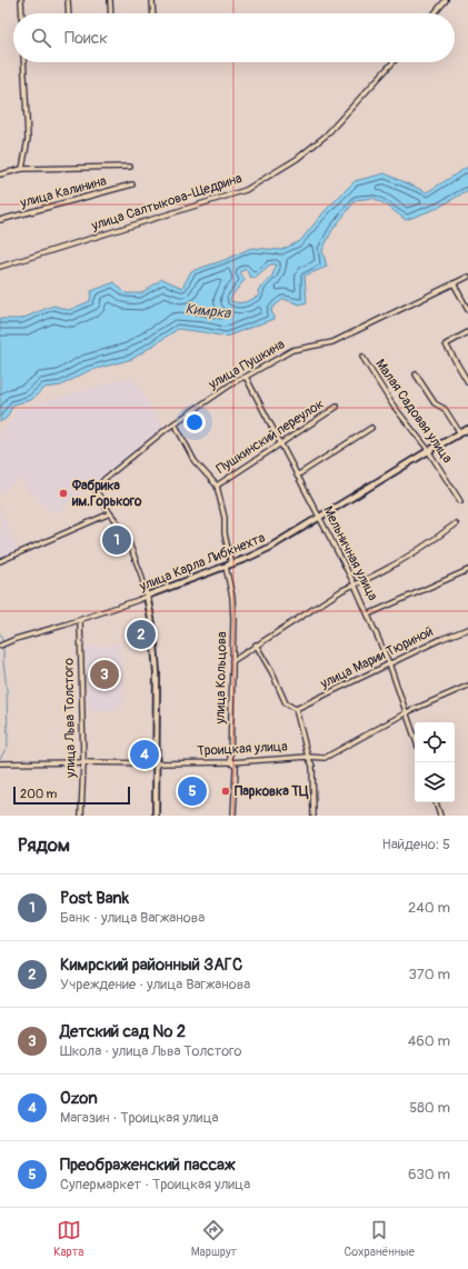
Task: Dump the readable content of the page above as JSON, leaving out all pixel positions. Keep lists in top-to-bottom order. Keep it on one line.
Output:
{"streets":{"street":["улица Калинина","улица Салтыкова-Щедрина","улица Пушкина","Малая Садовая улица","Пушкинский переулок","Мельничная улица","улица Карла Либкнехта","улица Марии Тюриной","улица Кольцова","улица Льва Толстого","Троицкая улица"]},"crossings":[["улица Пушкина","Мельничная улица"],["Малая Садовая улица","улица Карла Либкнехта"],["Пушкинский переулок","Мельничная улица"],["Мельничная улица","улица Карла Либкнехта"],["Мельничная улица","улица Марии Тюриной"],["Мельничная улица","Троицкая улица"],["улица Карла Либкнехта","улица Кольцова"],["улица Карла Либкнехта","улица Льва Толстого"],["улица Кольцова","Троицкая улица"],["улица Льва Толстого","Троицкая улица"]],"water":["Кимрка"],"places":["Фабрика им.Горького","Парковка ТЦ"],"scale_bar":"200 m","page":{"search":"Поиск","pins":["1","2","3","4","5"],"scale":"200 m","heading":["Рядом","Найдено: 5"],"list":[{"mark":"1","name":"Post Bank","note":"Банк · улица Вагжанова","value":"240 m"},{"mark":"2","name":"Кимрский районный ЗАГС","note":"Учреждение · улица Вагжанова","value":"370 m"},{"mark":"3","name":"Детский сад № 2","note":"Школа · улица Льва Толстого","value":"460 m"},{"mark":"4","name":"Ozon","note":"Магазин · Троицкая улица","value":"580 m"},{"mark":"5","name":"Преображенский пассаж","note":"Супермаркет · Троицкая улица","value":"630 m"}],"nav":["Карта","Маршрут","Сохранённые"]}}
